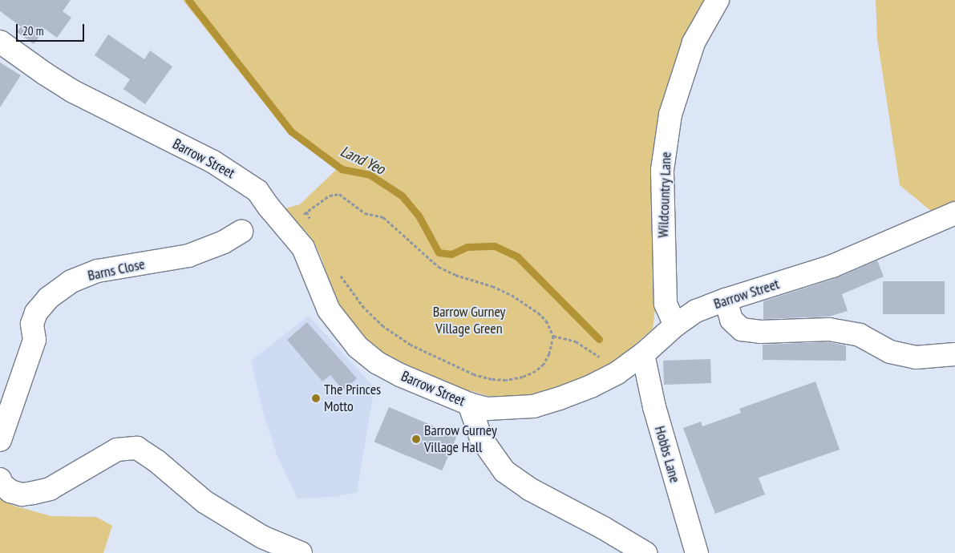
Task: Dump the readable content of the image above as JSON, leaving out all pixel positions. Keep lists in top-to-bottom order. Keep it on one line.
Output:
{"streets":{"main road":["Barrow Street","Wildcountry Lane","Barns Close","Hobbs Lane"]},"crossings":[["Barrow Street","Wildcountry Lane"],["Barrow Street","Hobbs Lane"]],"water":["Land Yeo"],"parks":["Barrow Gurney Village Green"],"places":["The Princes Motto","Barrow Gurney Village Hall"],"scale_bar":"20 m"}
